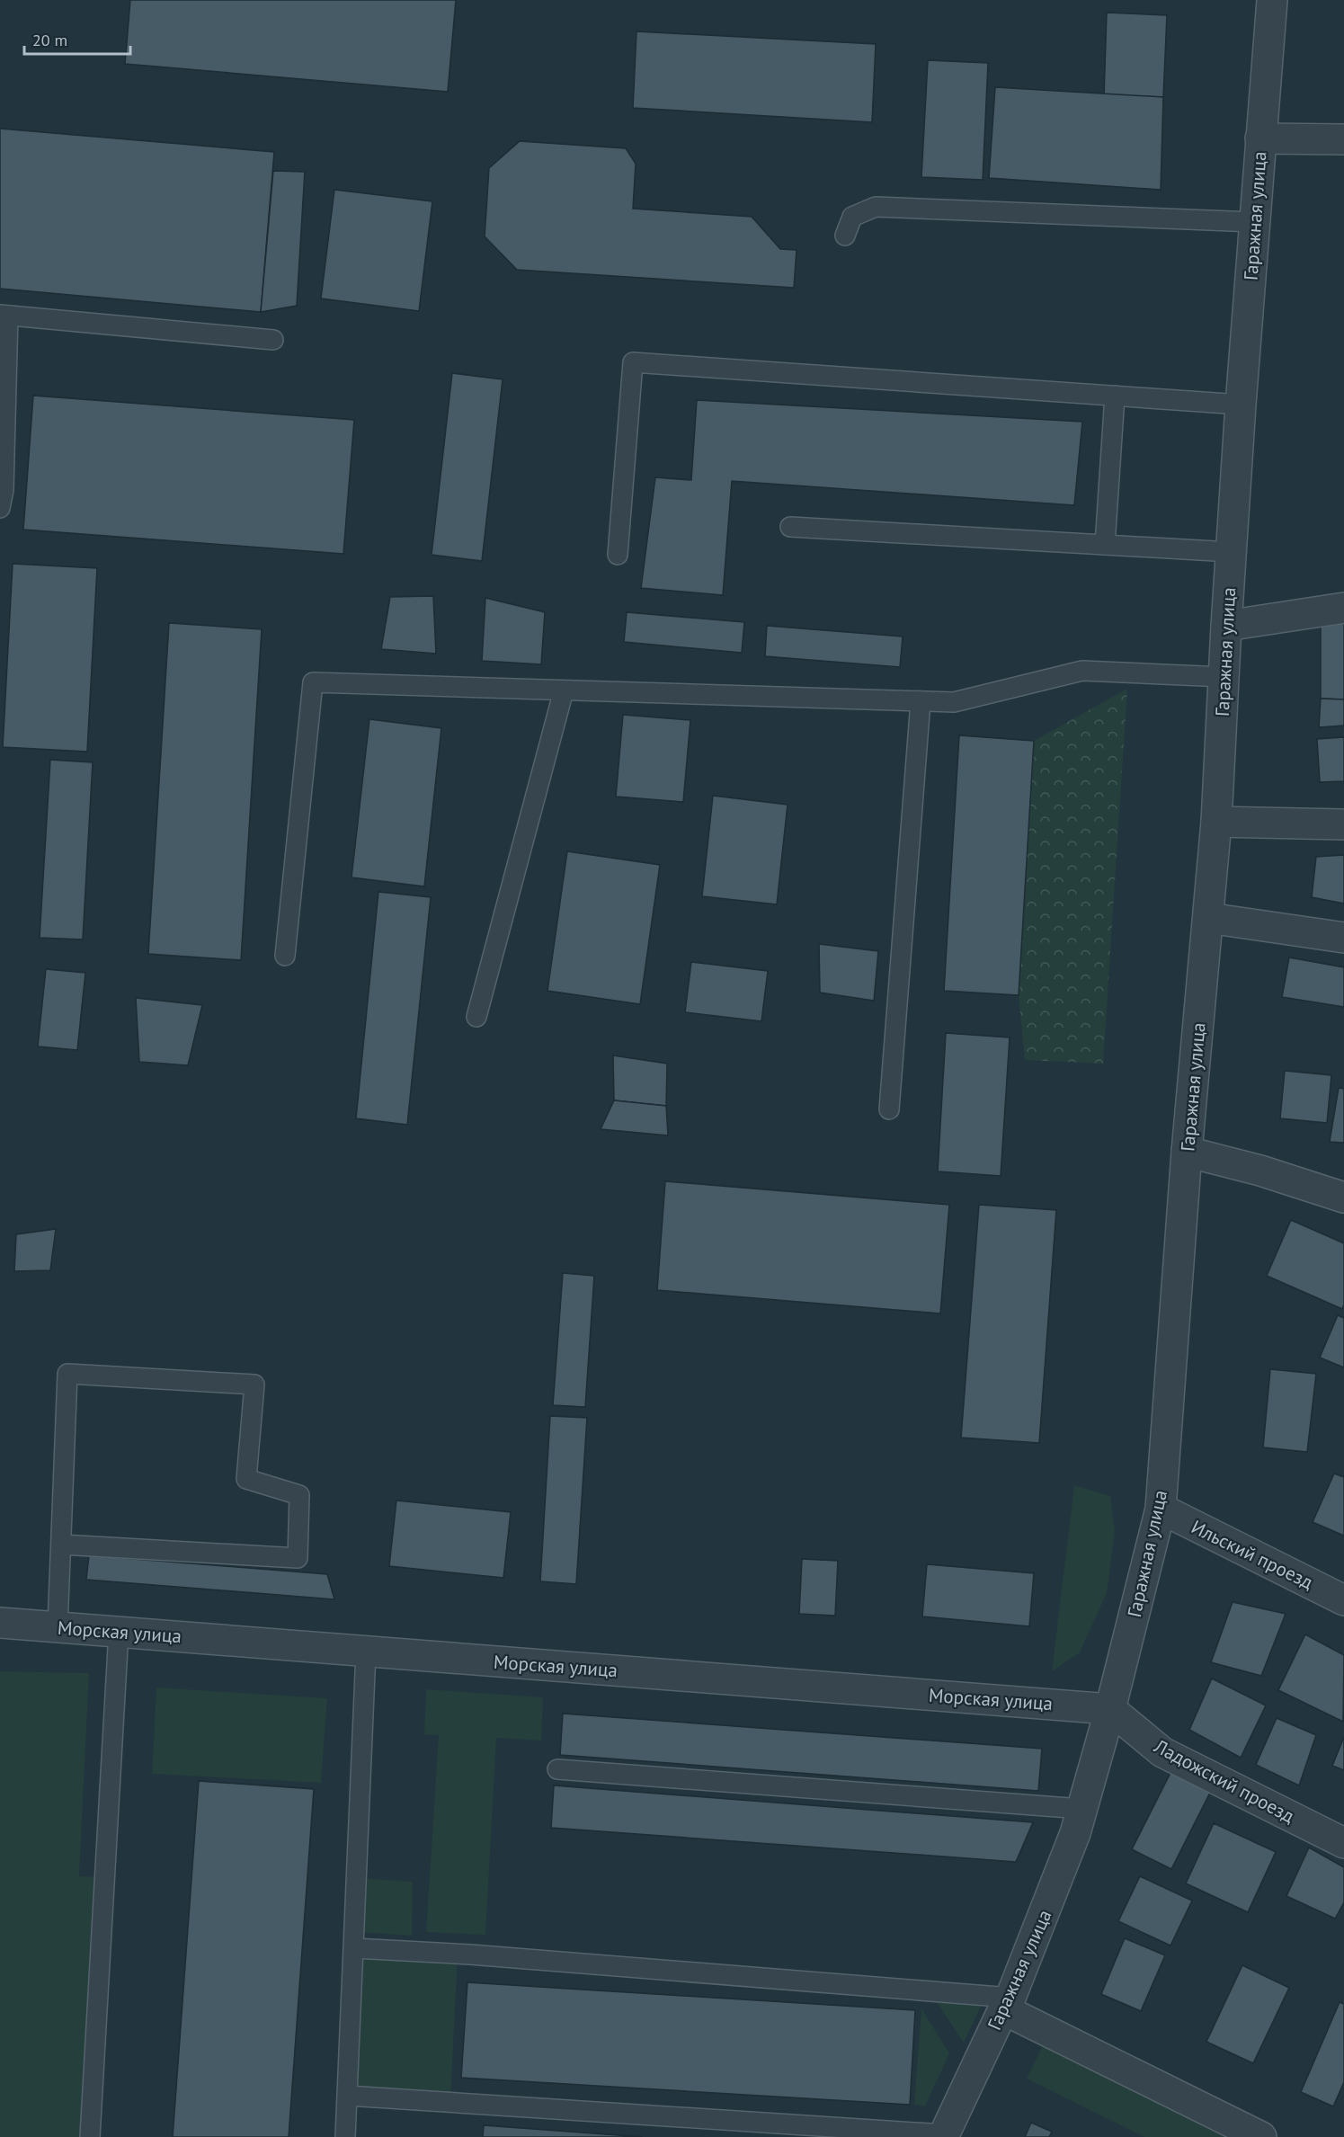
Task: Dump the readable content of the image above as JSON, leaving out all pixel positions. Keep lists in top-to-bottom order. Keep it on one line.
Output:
{"streets":{"street":["Гаражная улица","Ильский проезд","Морская улица","Ладожский проезд"]},"crossings":[["Гаражная улица","Ильский проезд"],["Гаражная улица","Морская улица"],["Гаражная улица","Ладожский проезд"],["Морская улица","Ладожский проезд"]],"scale_bar":"20 m"}
